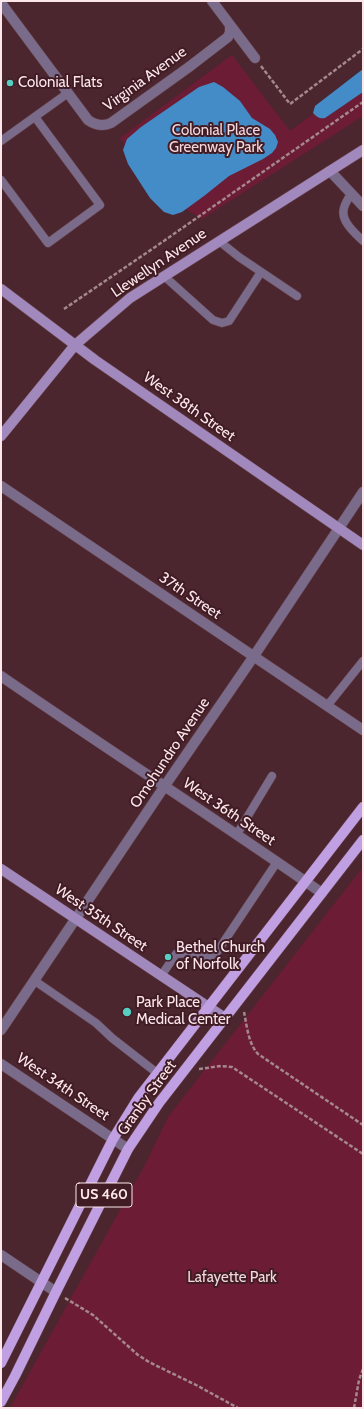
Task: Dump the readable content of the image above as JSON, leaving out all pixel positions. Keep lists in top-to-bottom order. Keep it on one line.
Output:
{"streets":{"main road":["Granby Street","US 460"],"street":["Virginia Avenue","Llewellyn Avenue","West 38th Street","37th Street","Omohundro Avenue","West 36th Street","West 35th Street","West 34th Street"]},"crossings":[["Llewellyn Avenue","West 38th Street"],["West 38th Street","Omohundro Avenue"],["37th Street","Omohundro Avenue"],["Omohundro Avenue","West 36th Street"],["Omohundro Avenue","West 35th Street"],["West 36th Street","Granby Street"],["West 35th Street","Granby Street"],["West 34th Street","Granby Street"]],"parks":["Colonial Place Greenway Park","Lafayette Park"],"places":["Colonial Flats","Bethel Church of Norfolk","Park Place Medical Center"]}
